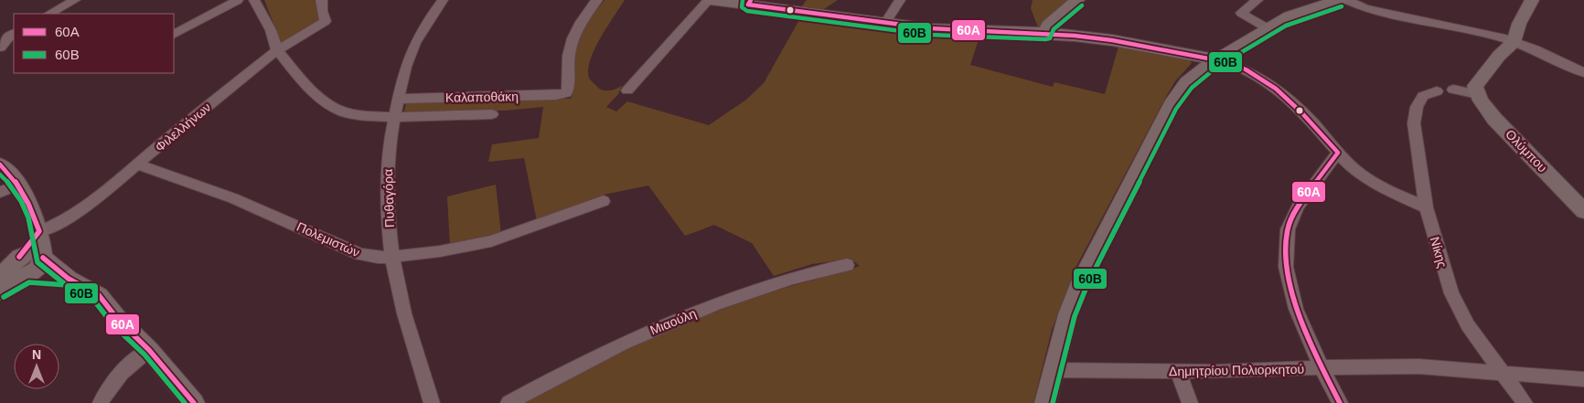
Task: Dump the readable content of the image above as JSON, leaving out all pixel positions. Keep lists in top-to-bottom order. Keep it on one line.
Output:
{"streets":{"street":["Καλαποθάκη","Φιλελλήνων","Ολύμπου","Πυθαγόρα","Πολεμιστών","Νίκης","Μιαούλη","Δημητρίου Πολιορκητού"]},"crossings":[["Καλαποθάκη","Πυθαγόρα"],["Φιλελλήνων","Πολεμιστών"],["Πυθαγόρα","Πολεμιστών"],["Νίκης","Δημητρίου Πολιορκητού"]],"lines":["transit line 60Α","transit line 60Β"],"legend":["60Α","60Β"],"north":"top"}
